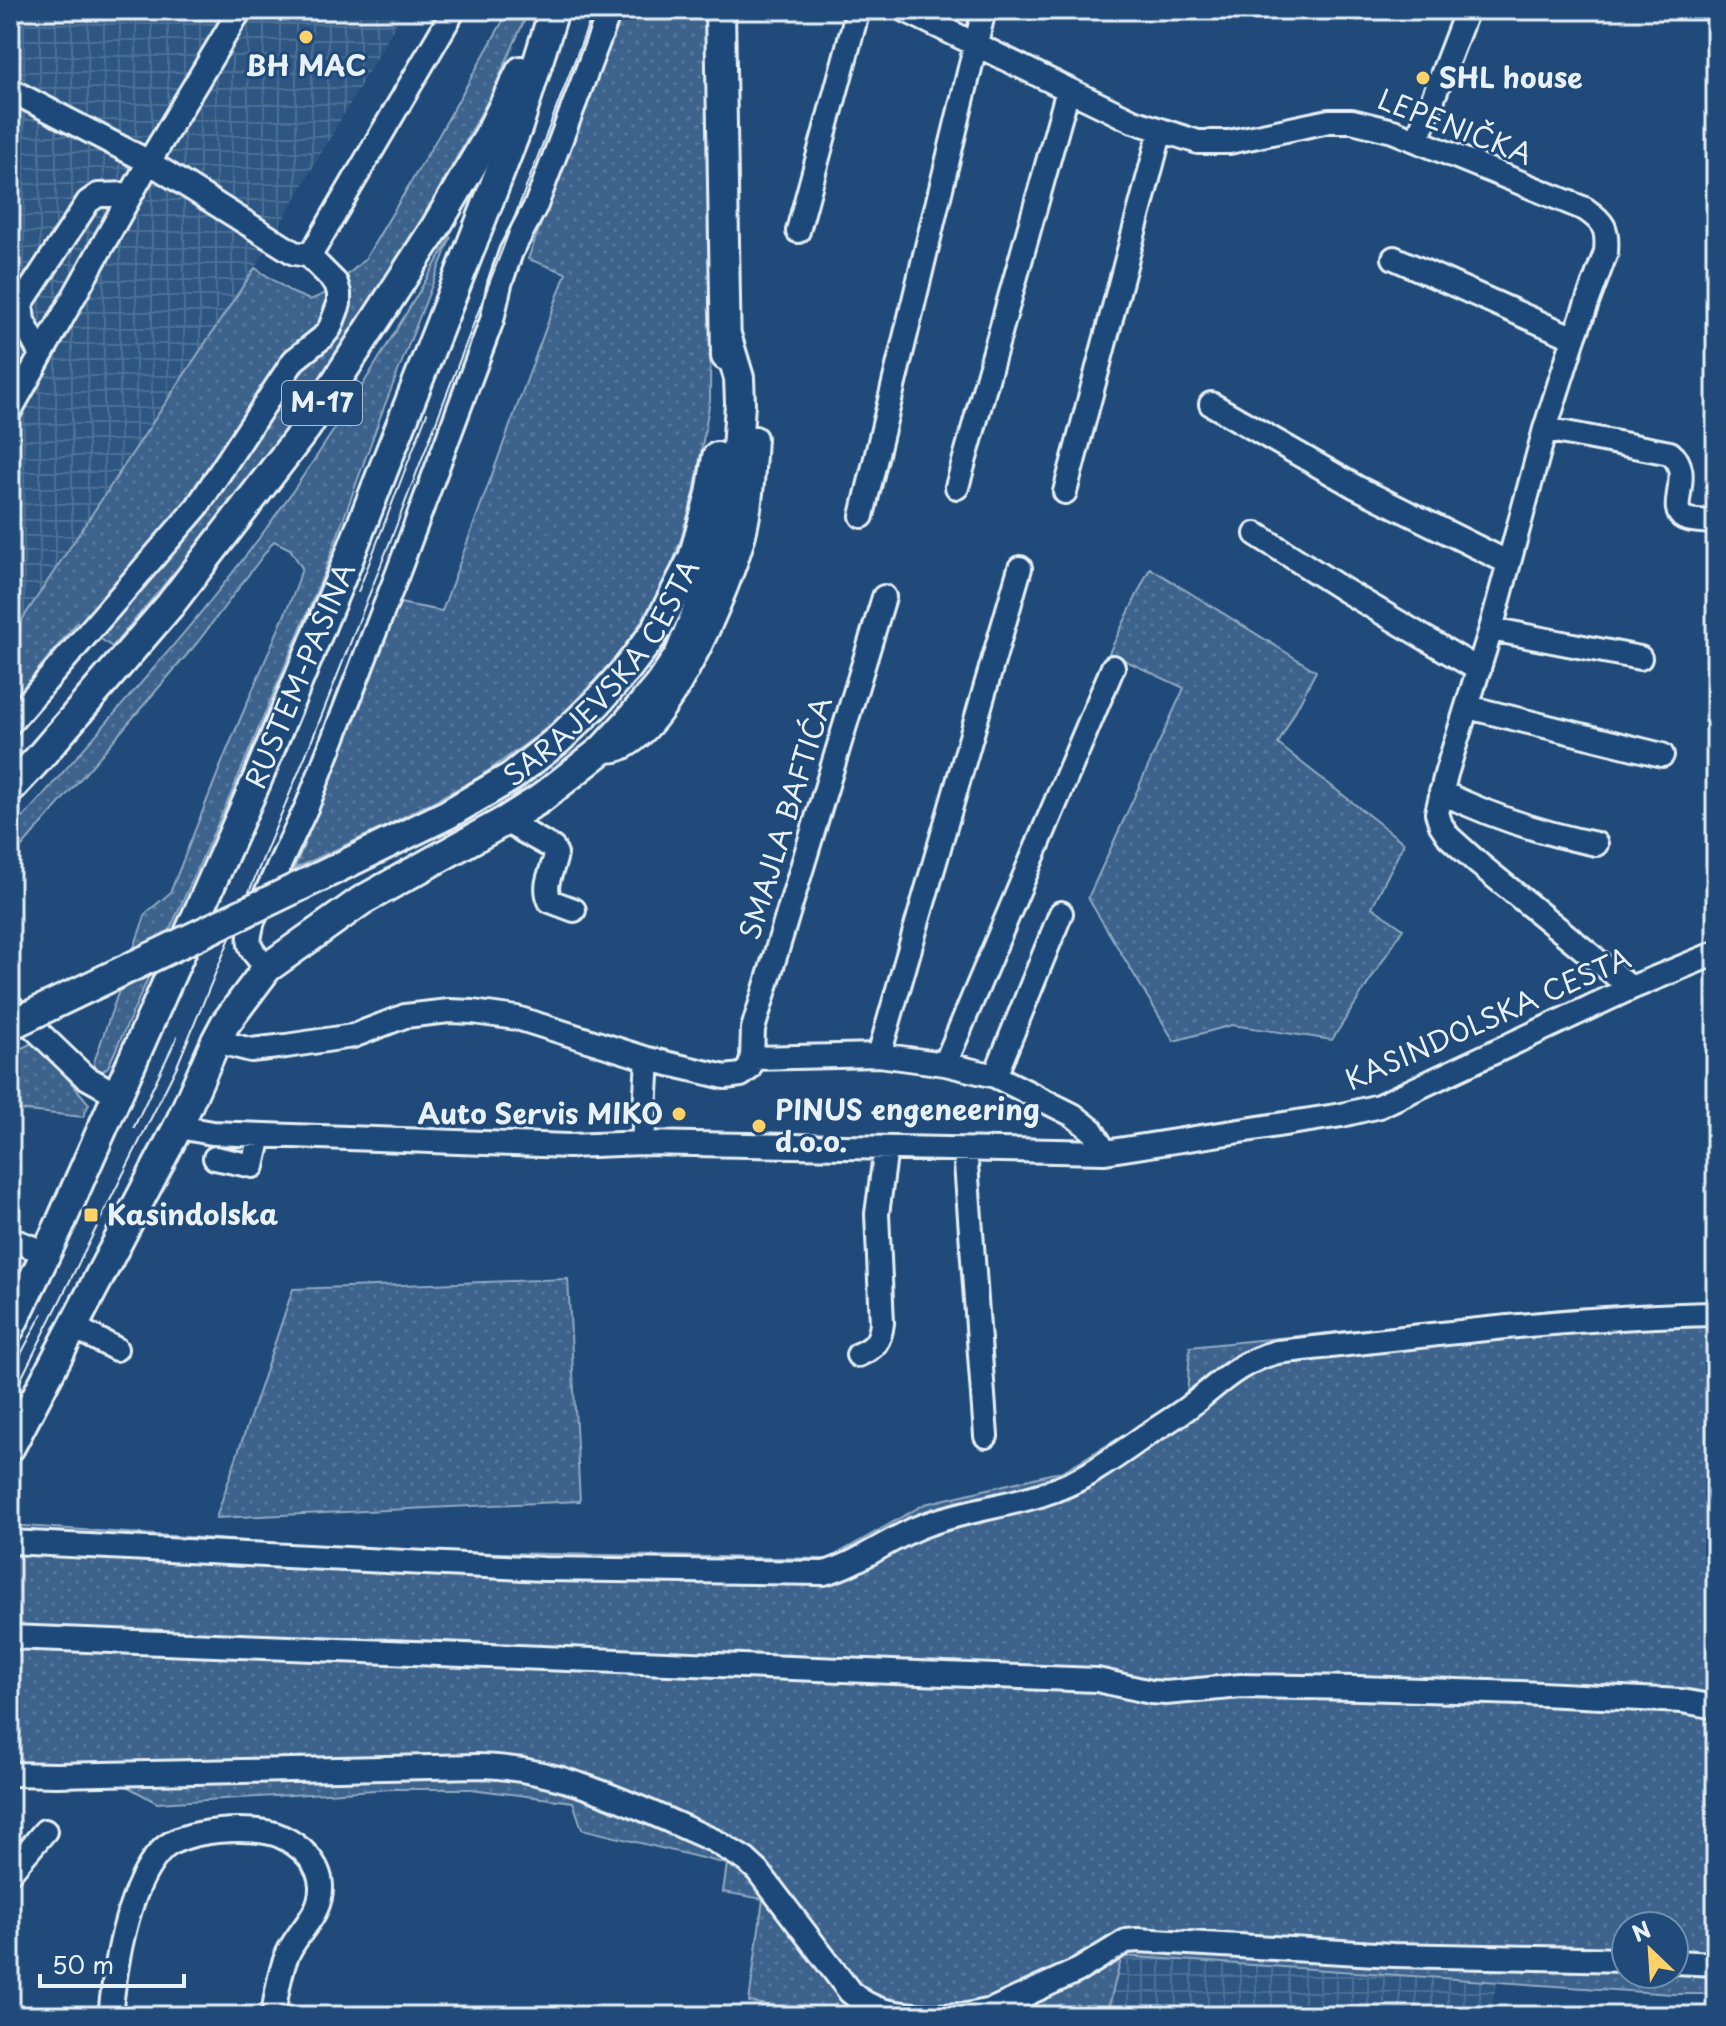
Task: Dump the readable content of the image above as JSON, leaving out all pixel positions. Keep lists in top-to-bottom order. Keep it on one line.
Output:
{"streets":{"main road":["M-17","SARAJEVSKA CESTA","RUSTEM-PAŠINA"],"street":["LEPENIČKA","SMAJLA BAFTIĆA","KASINDOLSKA CESTA"]},"crossings":[["LEPENIČKA","KASINDOLSKA CESTA"],["M-17","RUSTEM-PAŠINA"]],"places":{"other":["BH MAC","SHL house","Auto Servis MIKO","PINUS engeneering d.o.o."],"transit":["Kasindolska"]},"scale_bar":"50 m","north":"top left"}
